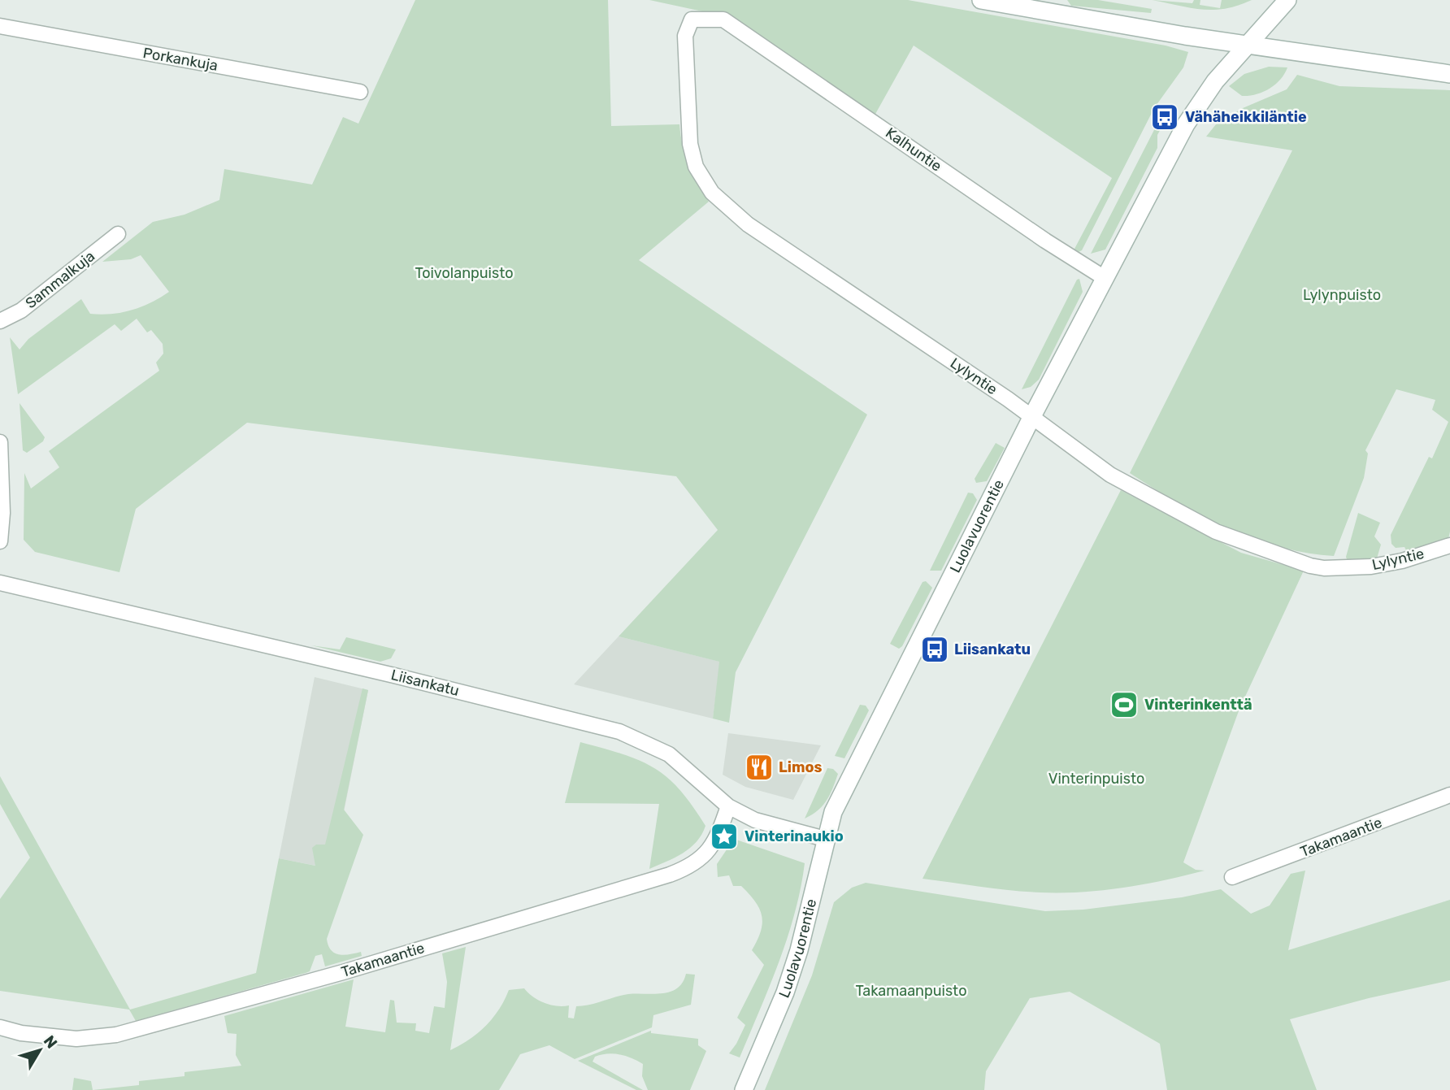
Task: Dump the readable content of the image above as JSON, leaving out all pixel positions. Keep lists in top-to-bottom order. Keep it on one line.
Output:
{"streets":{"street":["Porkankuja","Kalhuntie","Sammalkuja","Lylyntie","Luolavuorentie","Liisankatu","Takamaantie"]},"crossings":[["Kalhuntie","Lylyntie"],["Kalhuntie","Luolavuorentie"],["Lylyntie","Luolavuorentie"],["Luolavuorentie","Liisankatu"],["Liisankatu","Takamaantie"]],"parks":["Toivolanpuisto","Lylynpuisto","Vinterinpuisto","Takamaanpuisto"],"places":{"bus stop":["Vähäheikkiläntie","Liisankatu"],"sports":["Vinterinkenttä"],"restaurant":["Limos"],"place":["Vinterinaukio"]},"north":"top right"}
